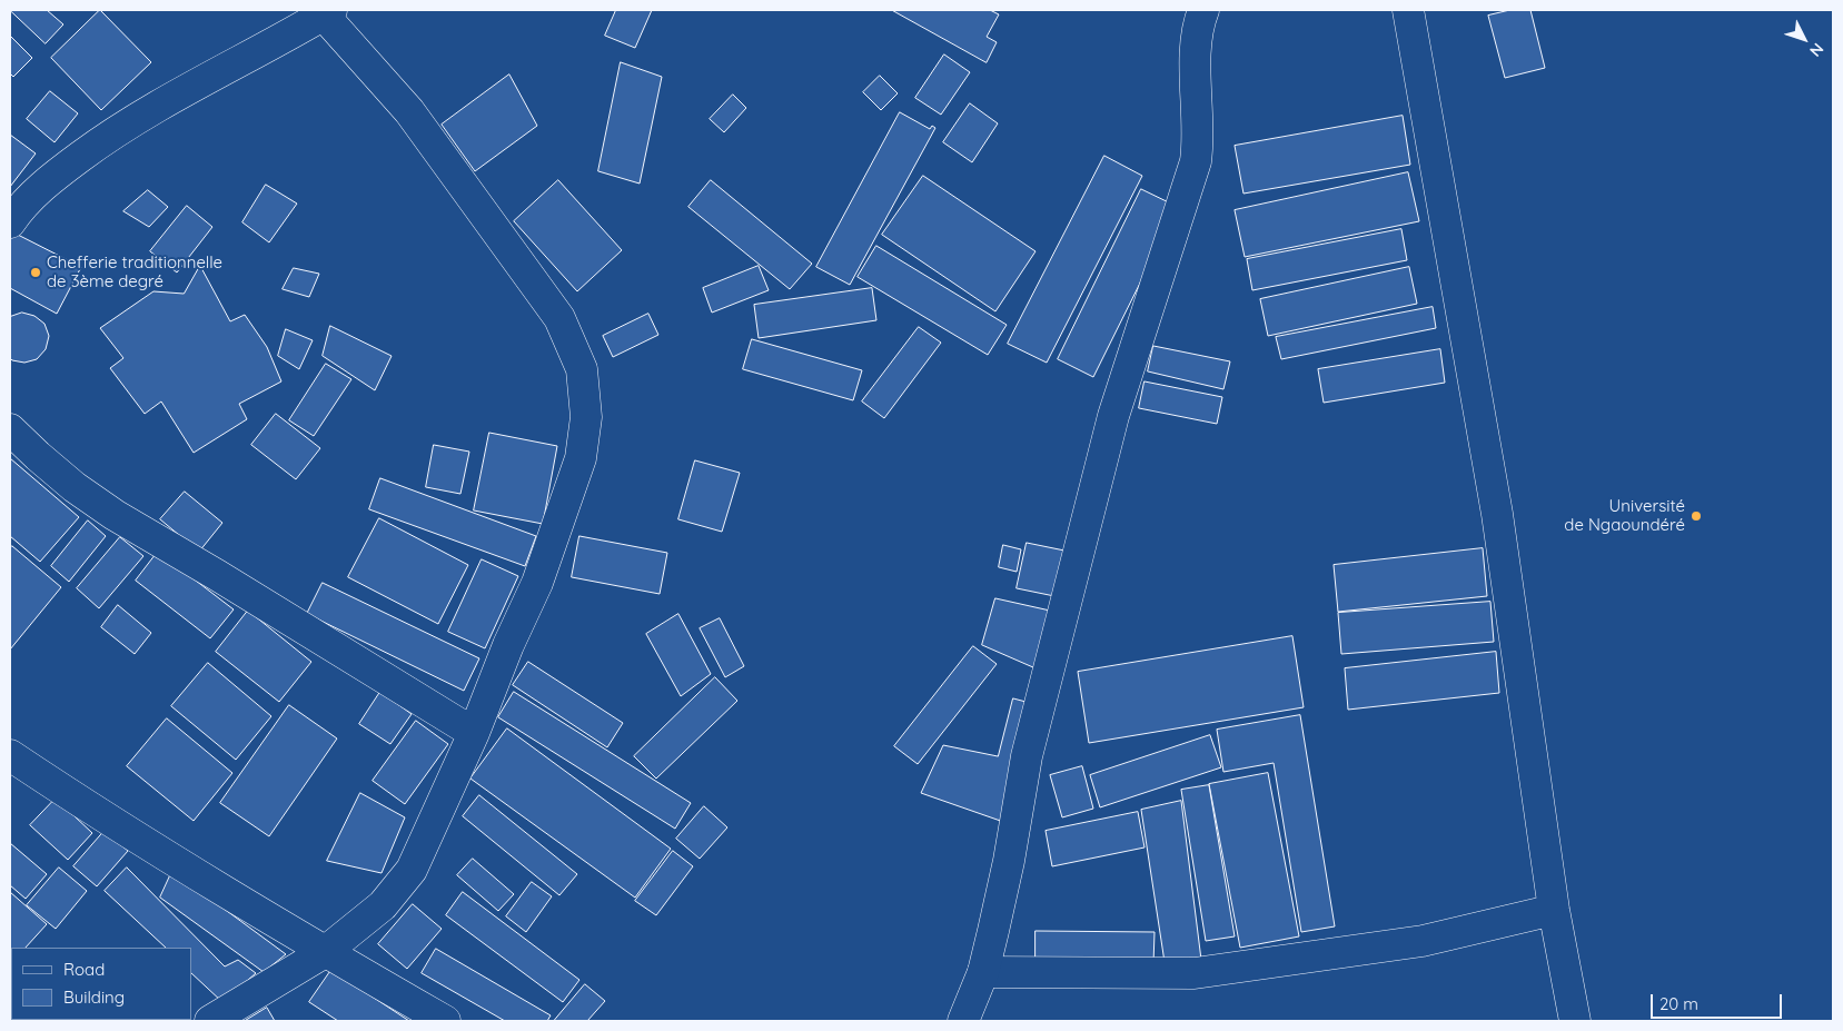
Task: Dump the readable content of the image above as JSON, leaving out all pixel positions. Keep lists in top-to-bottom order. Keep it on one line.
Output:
{"places":["Chefferie traditionnelle de 3ème degré","Université de Ngaoundéré"],"legend":["Road","Building"],"scale_bar":"20 m","north":"bottom right"}
